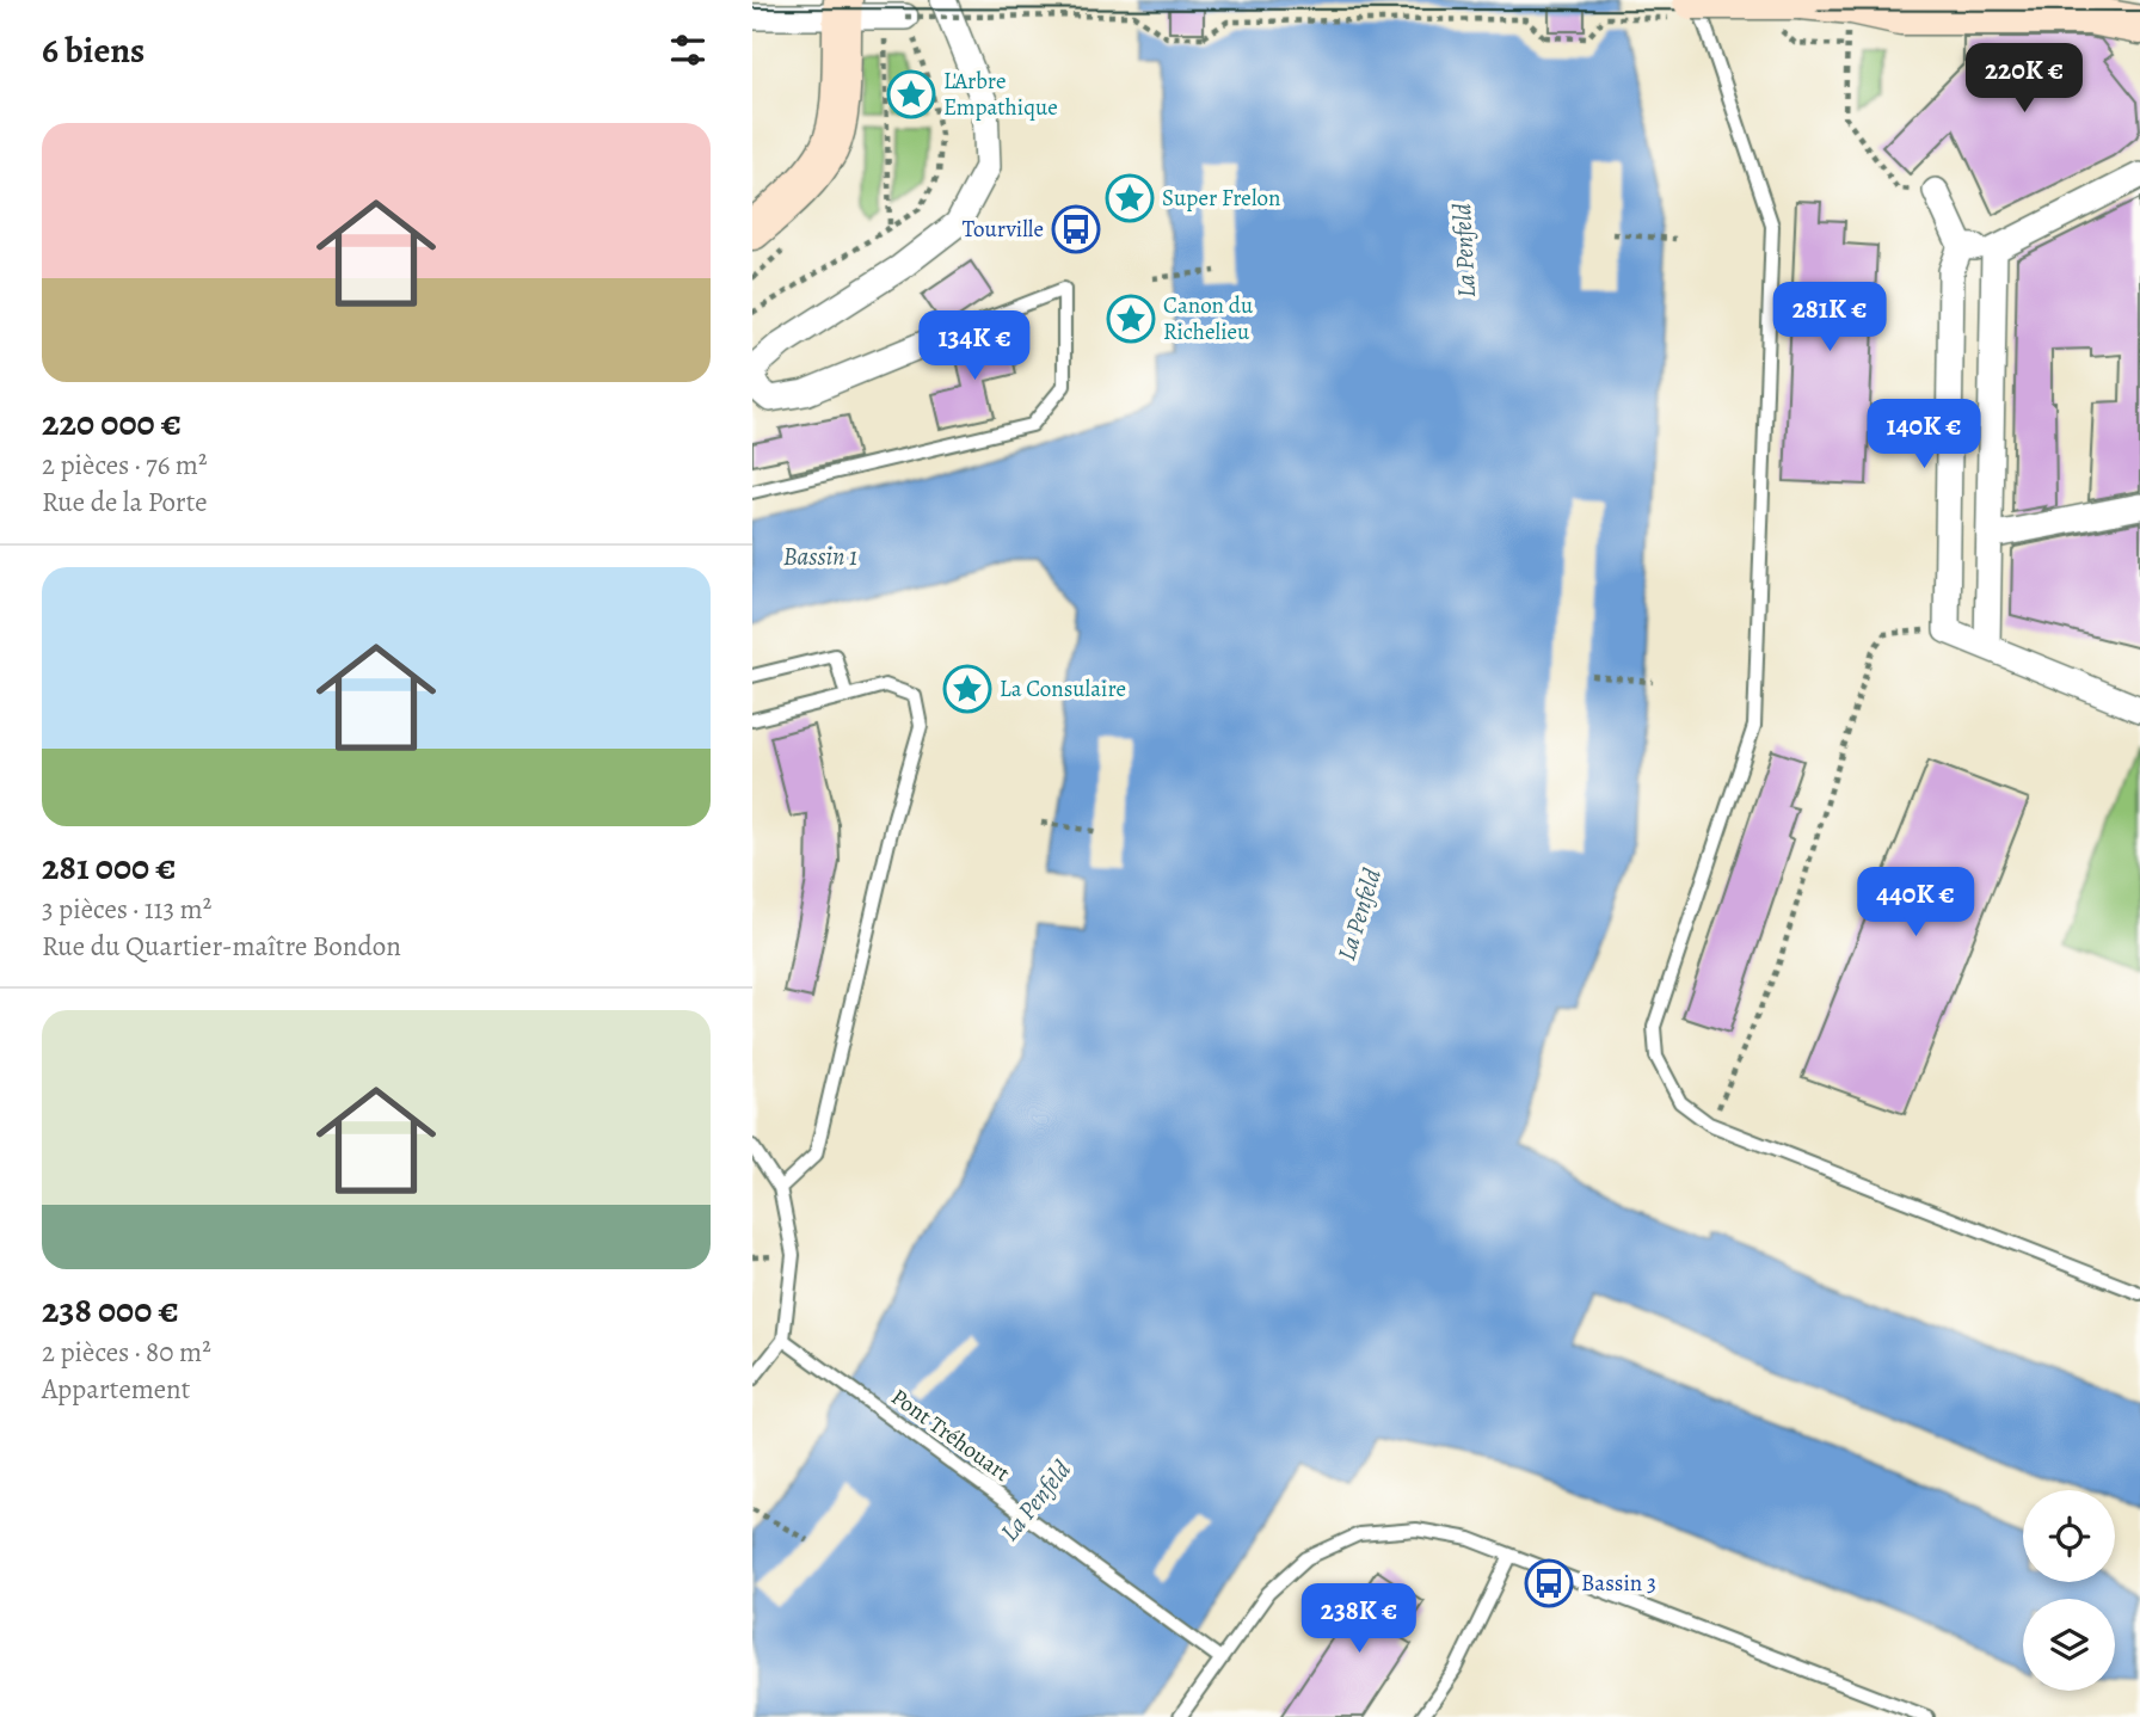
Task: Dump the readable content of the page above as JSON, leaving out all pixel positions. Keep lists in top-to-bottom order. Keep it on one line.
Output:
{"streets":{"lane":["Pont Tréhouart"]},"water":["La Penfeld","Bassin 1"],"places":{"place":["L'Arbre Empathique","Super Frelon","Canon du Richelieu","La Consulaire"],"bus stop":["Tourville","Bassin 3"]},"page":{"heading":"6 biens","price":["220K €","281K €","134K €","140K €","440K €","238K €"],"list":[{"name":"220 000 €","note":"2 pièces · 76 m² · Rue de la Porte"},{"name":"281 000 €","note":"3 pièces · 113 m² · Rue du Quartier-maître Bondon"},{"name":"238 000 €","note":"2 pièces · 80 m² · Appartement"}]}}
